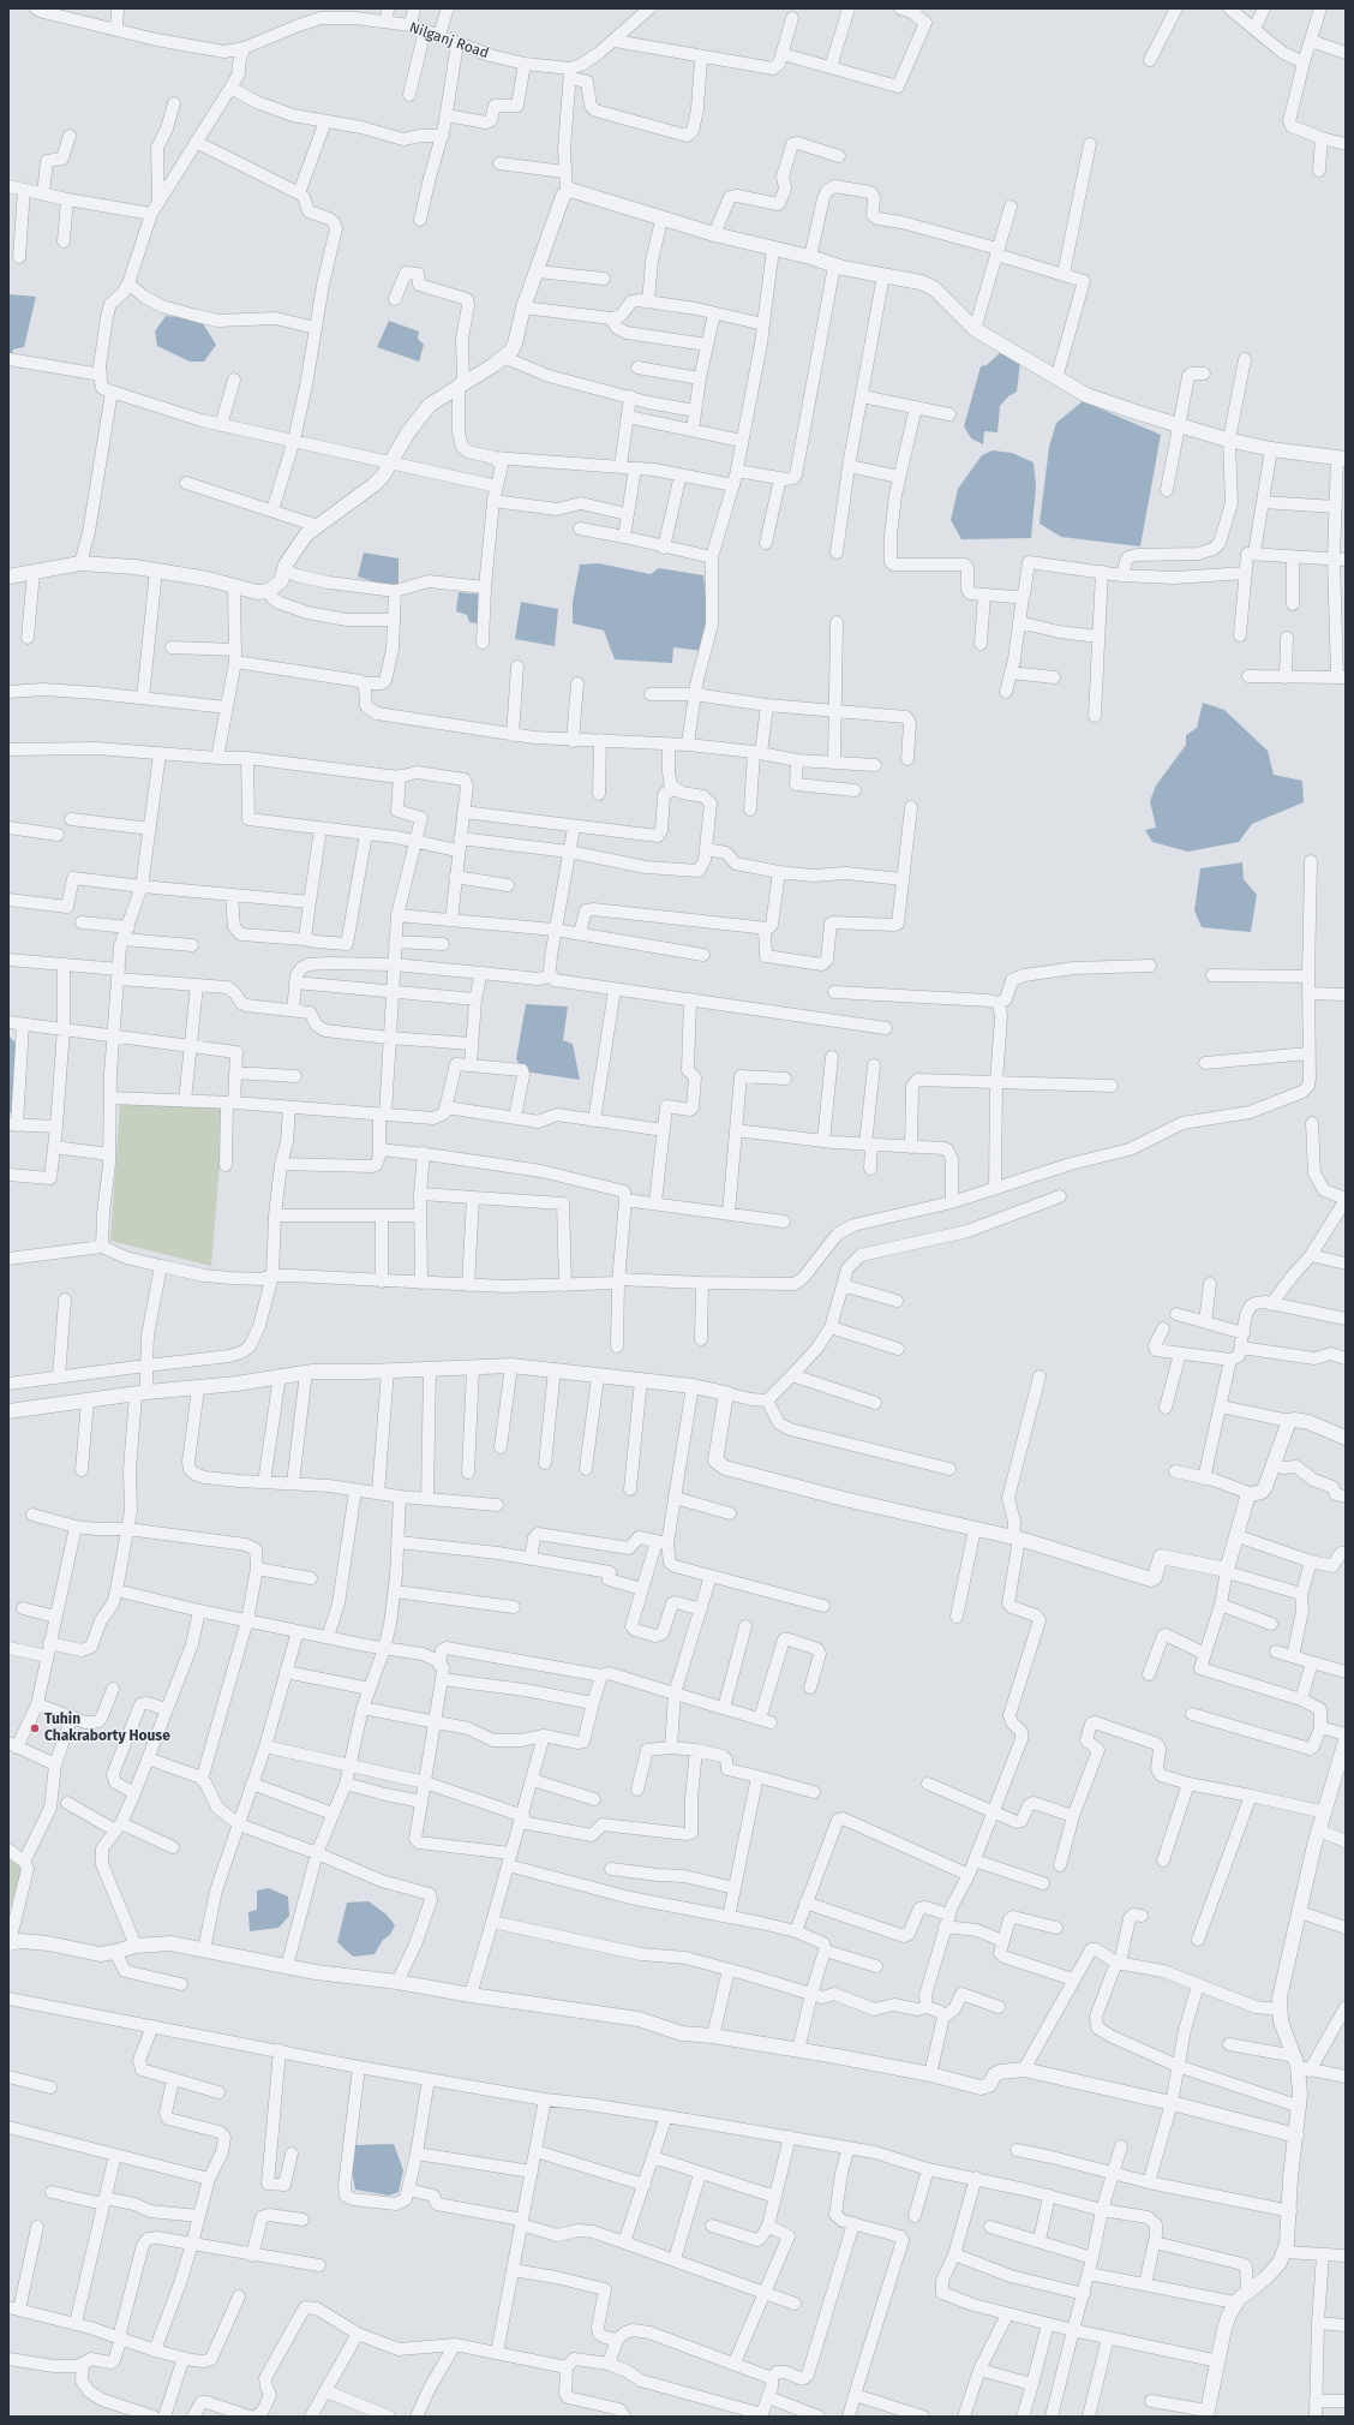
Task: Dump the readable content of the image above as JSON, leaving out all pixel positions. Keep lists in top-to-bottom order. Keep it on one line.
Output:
{"streets":{"street":["Nilganj Road"]},"places":["Tuhin Chakraborty House"]}
